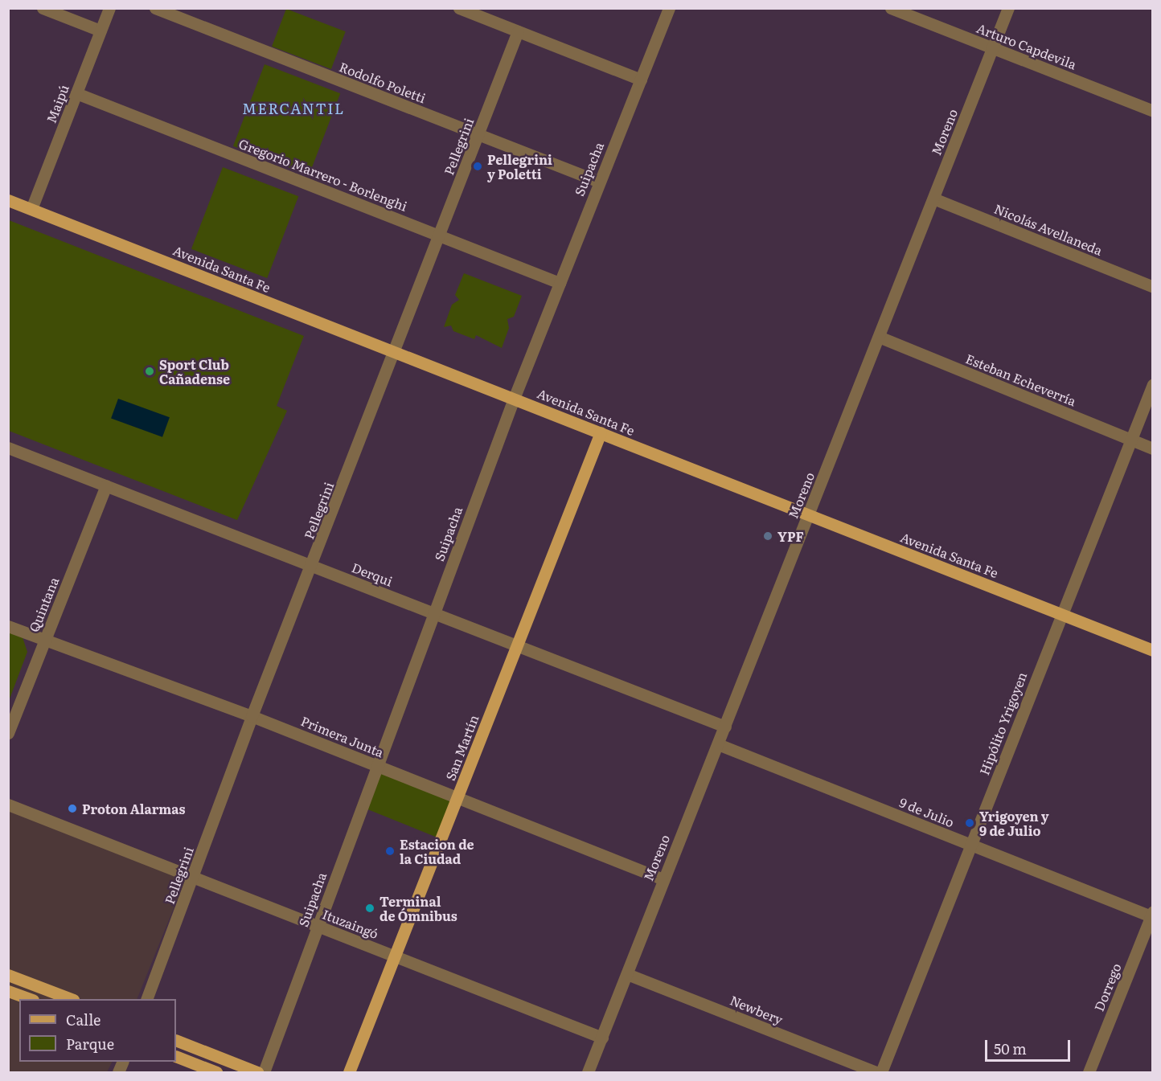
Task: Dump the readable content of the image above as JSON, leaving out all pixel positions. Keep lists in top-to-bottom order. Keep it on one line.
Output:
{"streets":{"main road":["Avenida Santa Fe","San Martín"],"street":["Arturo Capdevila","Rodolfo Poletti","Maipú","Moreno","Pellegrini","Suipacha","Gregorio Marrero - Borlenghi","Nicolás Avellaneda","Esteban Echeverría","Derqui","Quintana","Hipólito Yrigoyen","Primera Junta","9 de Julio","Ituzaingó","Dorrego","Newbery"]},"crossings":[["Arturo Capdevila","Moreno"],["Rodolfo Poletti","Pellegrini"],["Rodolfo Poletti","Suipacha"],["Maipú","Gregorio Marrero - Borlenghi"],["Maipú","Avenida Santa Fe"],["Moreno","Nicolás Avellaneda"],["Moreno","Avenida Santa Fe"],["Moreno","Esteban Echeverría"],["Moreno","Derqui"],["Moreno","Primera Junta"],["Moreno","9 de Julio"],["Moreno","Ituzaingó"],["Moreno","Newbery"],["Pellegrini","Gregorio Marrero - Borlenghi"],["Pellegrini","Avenida Santa Fe"],["Pellegrini","Derqui"],["Pellegrini","Primera Junta"],["Pellegrini","Ituzaingó"],["Suipacha","Gregorio Marrero - Borlenghi"],["Suipacha","Avenida Santa Fe"],["Suipacha","Derqui"],["Suipacha","Primera Junta"],["Suipacha","Ituzaingó"],["Avenida Santa Fe","Hipólito Yrigoyen"],["Avenida Santa Fe","San Martín"],["Esteban Echeverría","Hipólito Yrigoyen"],["Derqui","Quintana"],["Derqui","San Martín"],["Quintana","Primera Junta"],["Hipólito Yrigoyen","9 de Julio"],["Primera Junta","San Martín"],["San Martín","Ituzaingó"],["9 de Julio","Dorrego"]],"districts":["MERCANTIL"],"places":["Pellegrini y Poletti","Sport Club Cañadense","YPF","Proton Alarmas","Yrigoyen y 9 de Julio","Estacion de la Ciudad","Terminal de Ómnibus"],"legend":["Calle","Parque"],"scale_bar":"50 m"}
